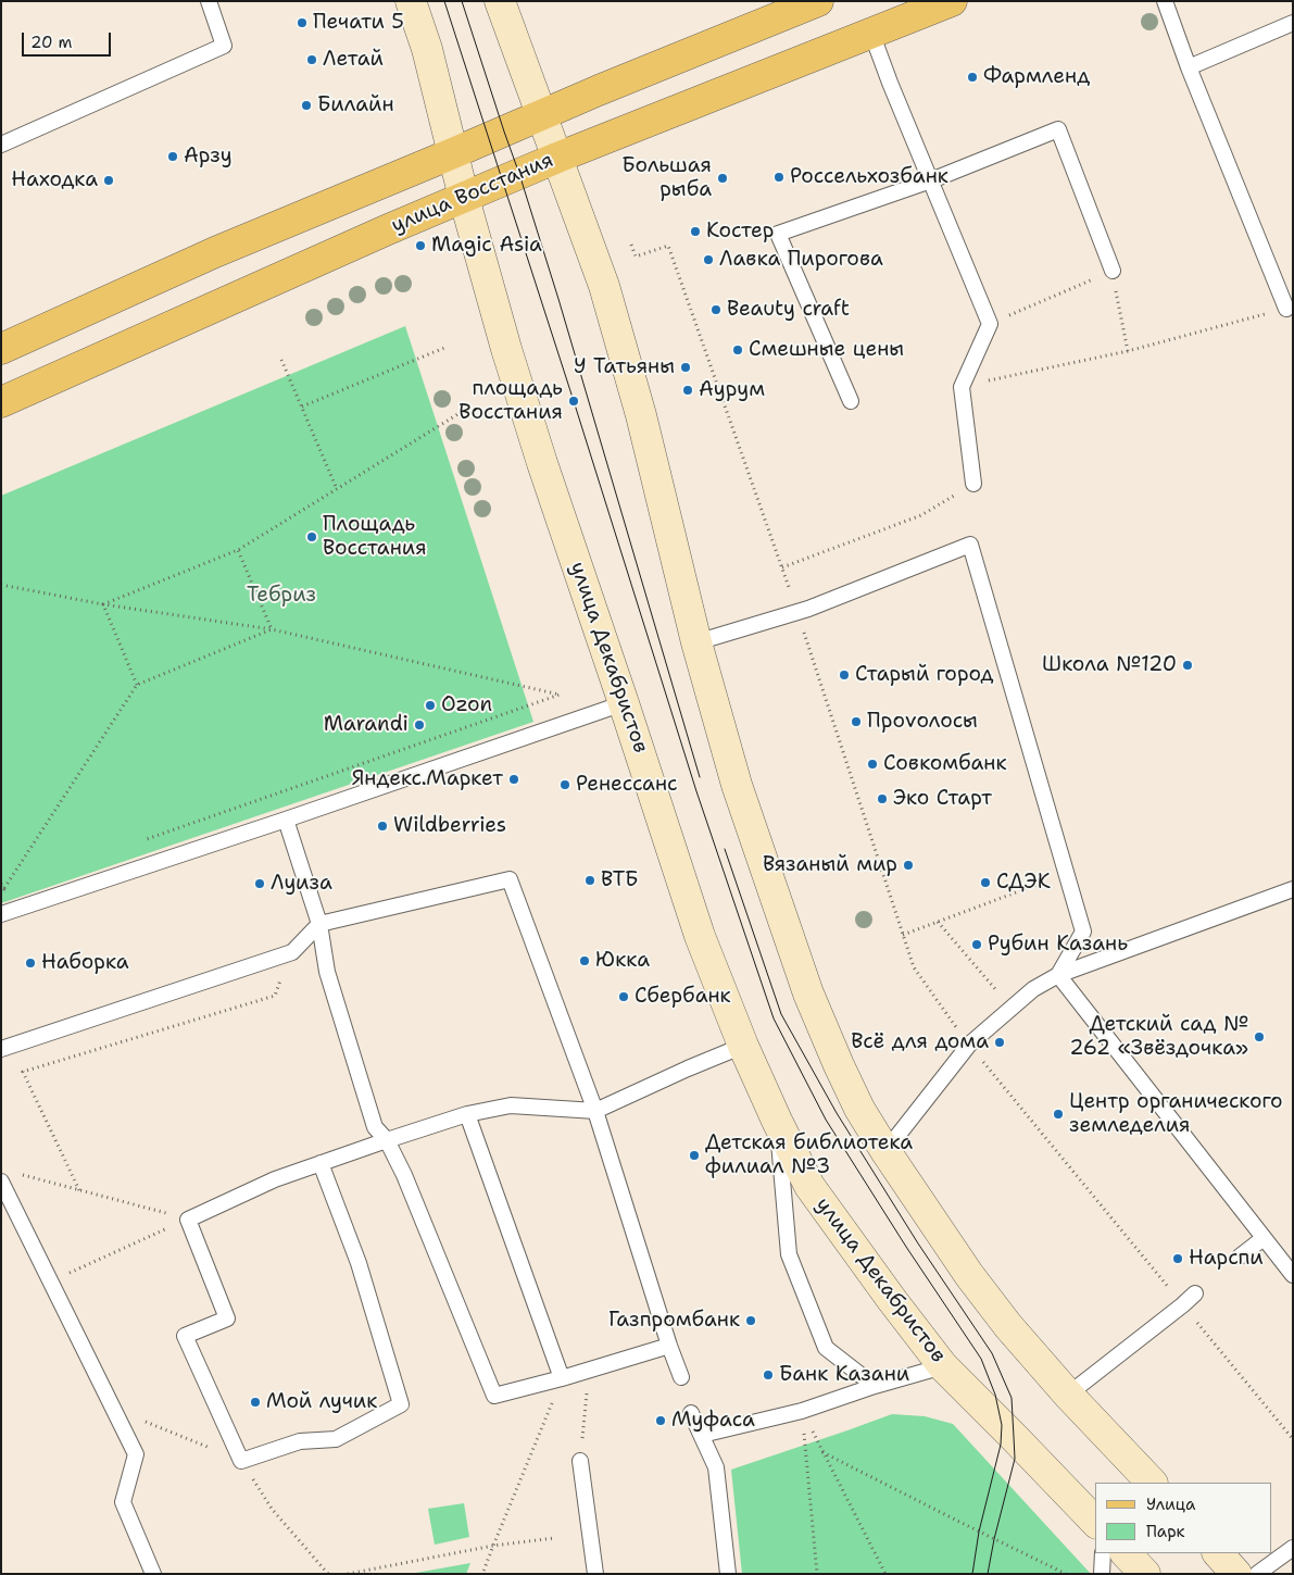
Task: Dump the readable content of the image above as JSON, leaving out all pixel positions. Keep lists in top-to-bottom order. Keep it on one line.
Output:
{"streets":{"main road":["улица Восстания","улица Декабристов"]},"crossings":[["улица Восстания","улица Декабристов"]],"parks":["Тебриз"],"places":["Печати 5","Летай","Фармленд","Билайн","Арзу","Россельхозбанк","Большая рыба","Находка","Костер","Magic Asia","Лавка Пирогова","Beauty craft","Смешные цены","У Татьяны","Аурум","площадь Восстания","Площадь Восстания","Школа №120","Старый город","Ozon","Проvолосы","Marandi","Совкомбанк","Яндекс.Маркет","Ренессанс","Эко Старт","Wildberries","Вязаный мир","ВТБ","СДЭК","Луиза","Рубин Казань","Юкка","Наборка","Сбербанк","Детский сад № 262 «Звёздочка»","Всё для дома","Центр органического земледелия","Детская библиотека филиал №3","Нарспи","Газпромбанк","Банк Казани","Мой лучик","Муфаса"],"legend":["Улица","Парк"],"scale_bar":"20 m"}
